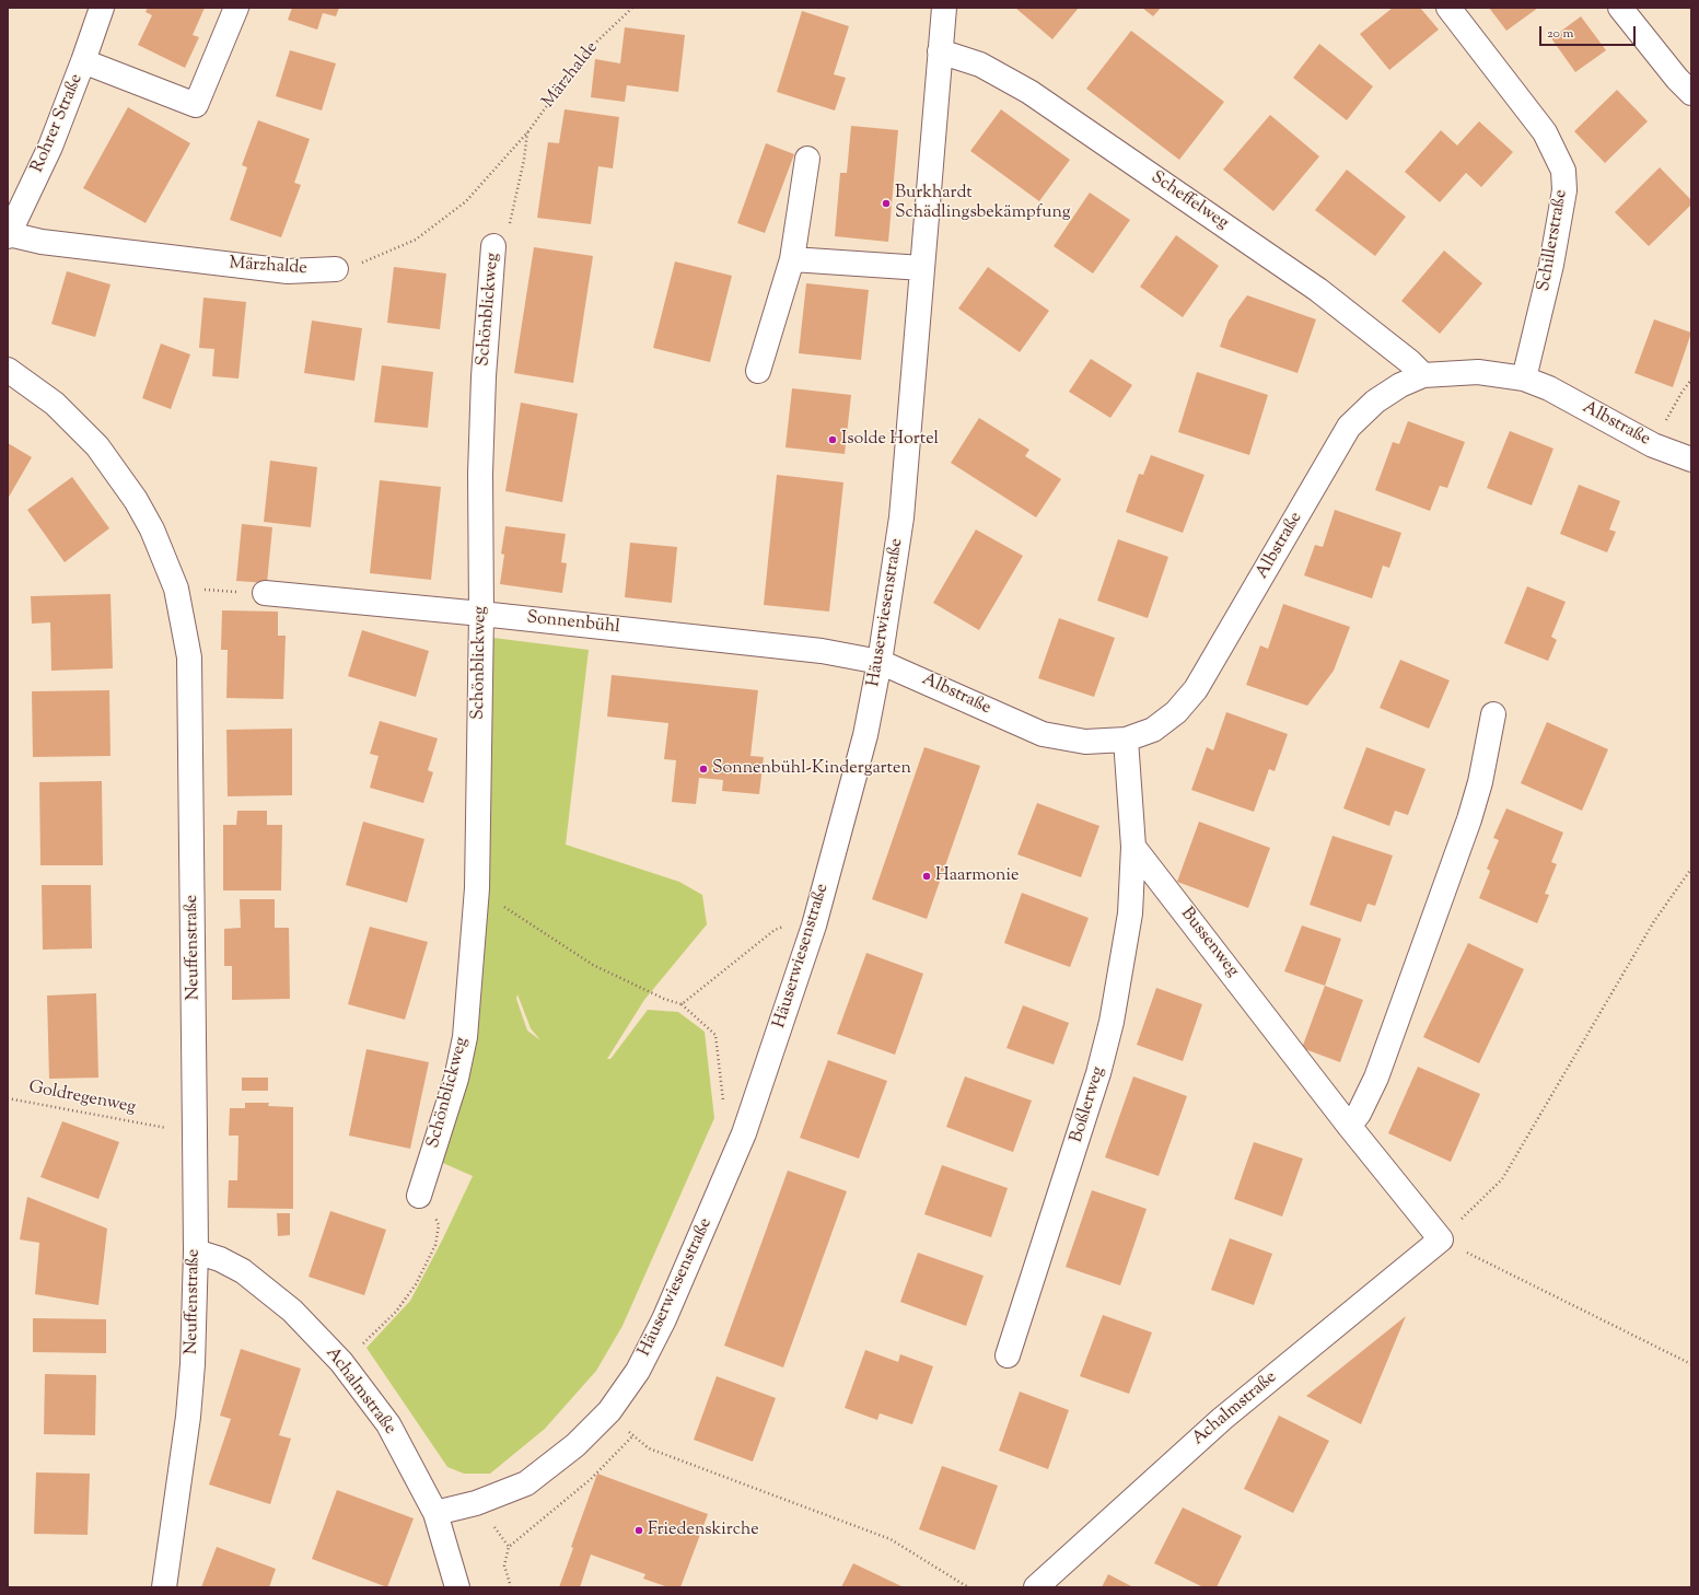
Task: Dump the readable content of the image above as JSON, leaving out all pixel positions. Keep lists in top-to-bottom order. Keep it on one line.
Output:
{"streets":{"street":["Märzhalde","Rohrer Straße","Scheffelweg","Schillerstraße","Schönblickweg","Albstraße","Häuserwiesenstraße","Sonnenbühl","Bussenweg","Neuffenstraße","Boßlerweg","Achalmstraße"],"path":["Goldregenweg"]},"crossings":[["Märzhalde","Rohrer Straße"],["Märzhalde","Schönblickweg"],["Scheffelweg","Albstraße"],["Scheffelweg","Häuserwiesenstraße"],["Schillerstraße","Albstraße"],["Schönblickweg","Sonnenbühl"],["Albstraße","Häuserwiesenstraße"],["Albstraße","Sonnenbühl"],["Häuserwiesenstraße","Sonnenbühl"],["Häuserwiesenstraße","Achalmstraße"],["Bussenweg","Boßlerweg"],["Bussenweg","Achalmstraße"],["Neuffenstraße","Achalmstraße"]],"places":["Burkhardt Schädlingsbekämpfung","Isolde Hortel","Sonnenbühl-Kindergarten","Haarmonie","Friedenskirche"],"scale_bar":"20 m"}
